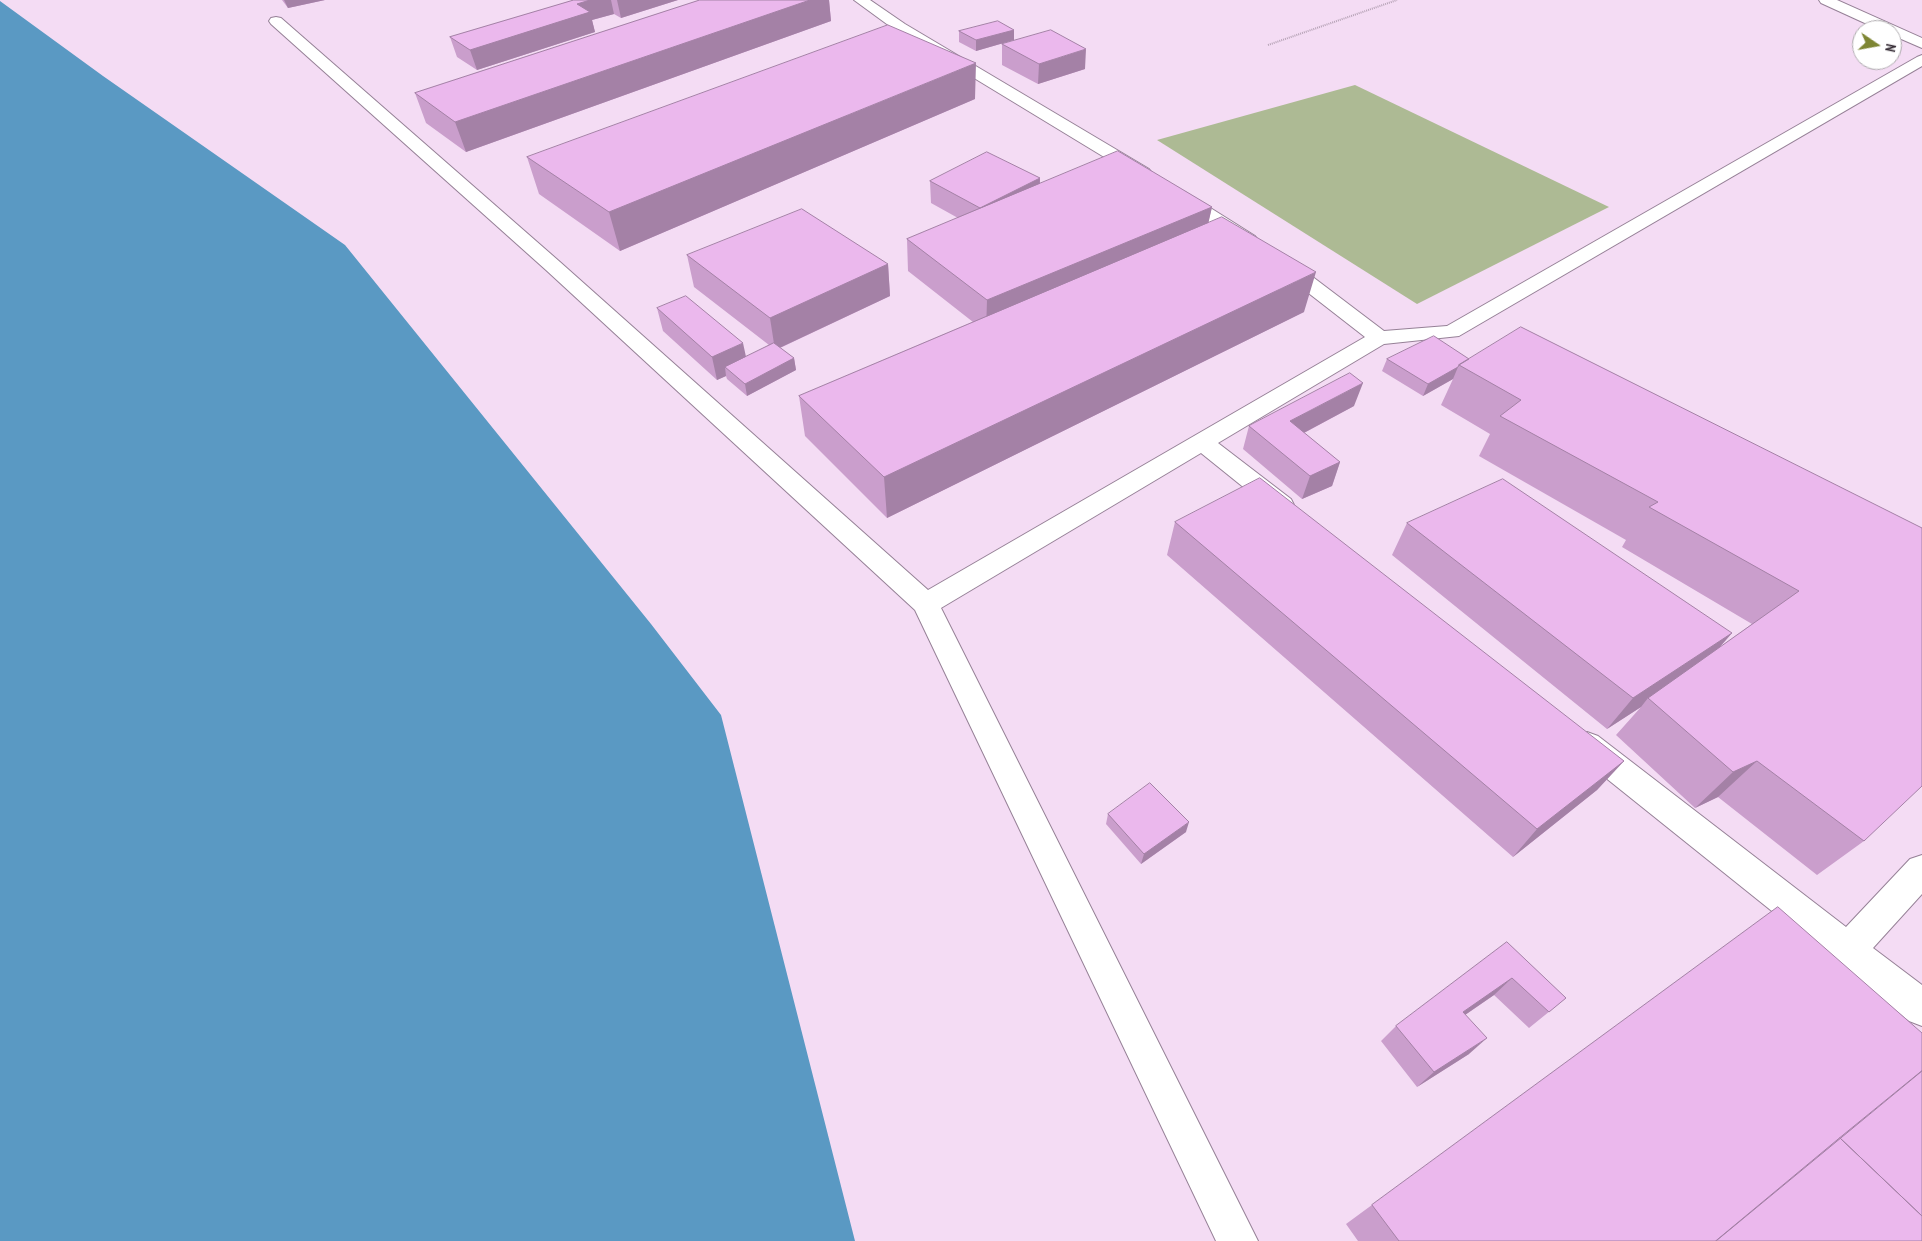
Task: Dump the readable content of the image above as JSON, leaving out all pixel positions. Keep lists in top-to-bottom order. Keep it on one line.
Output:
{"north":"right"}
